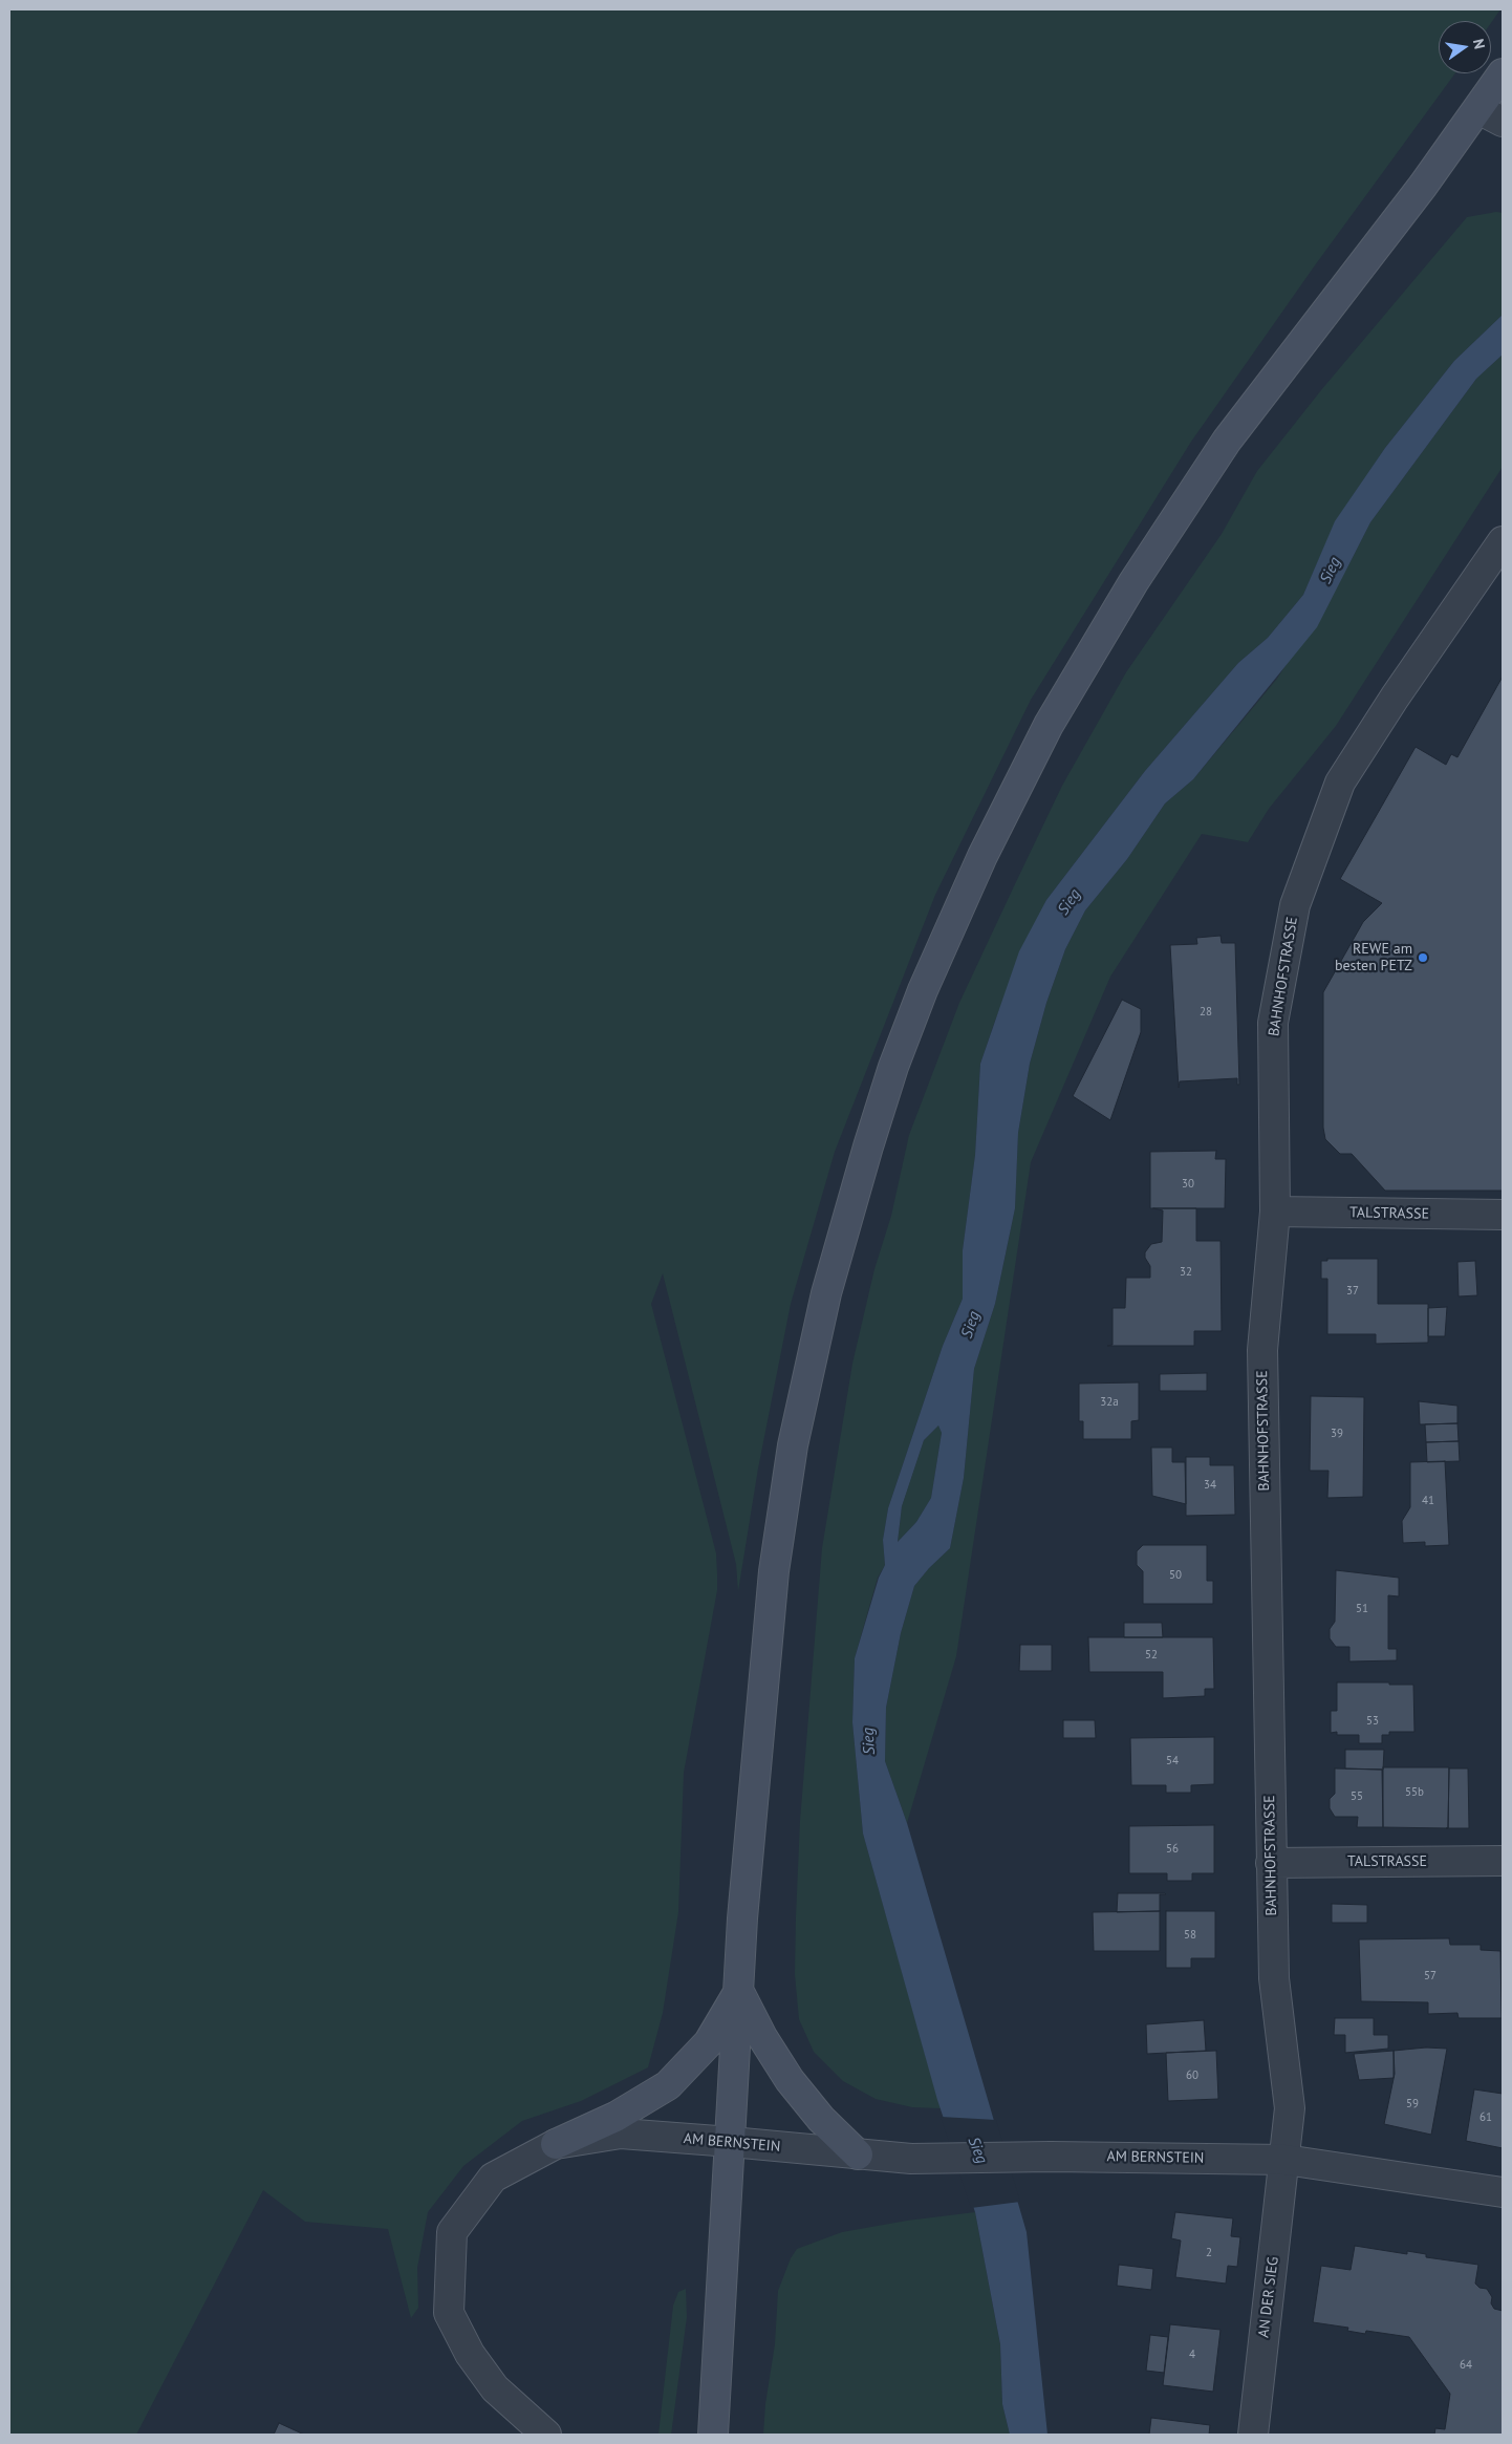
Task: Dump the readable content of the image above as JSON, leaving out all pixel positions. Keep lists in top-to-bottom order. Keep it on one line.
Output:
{"streets":{"street":["BAHNHOFSTRASSE","TALSTRASSE","AM BERNSTEIN","AN DER SIEG"]},"crossings":[["BAHNHOFSTRASSE","TALSTRASSE"],["BAHNHOFSTRASSE","AM BERNSTEIN"],["BAHNHOFSTRASSE","AN DER SIEG"],["AM BERNSTEIN","AN DER SIEG"]],"water":["Sieg"],"places":["REWE am besten PETZ"],"house_numbers":["28","30","32","37","32a","39","34","41","50","51","52","53","54","55b","55","56","58","57","60","59","61","2","4","64"],"north":"right"}
